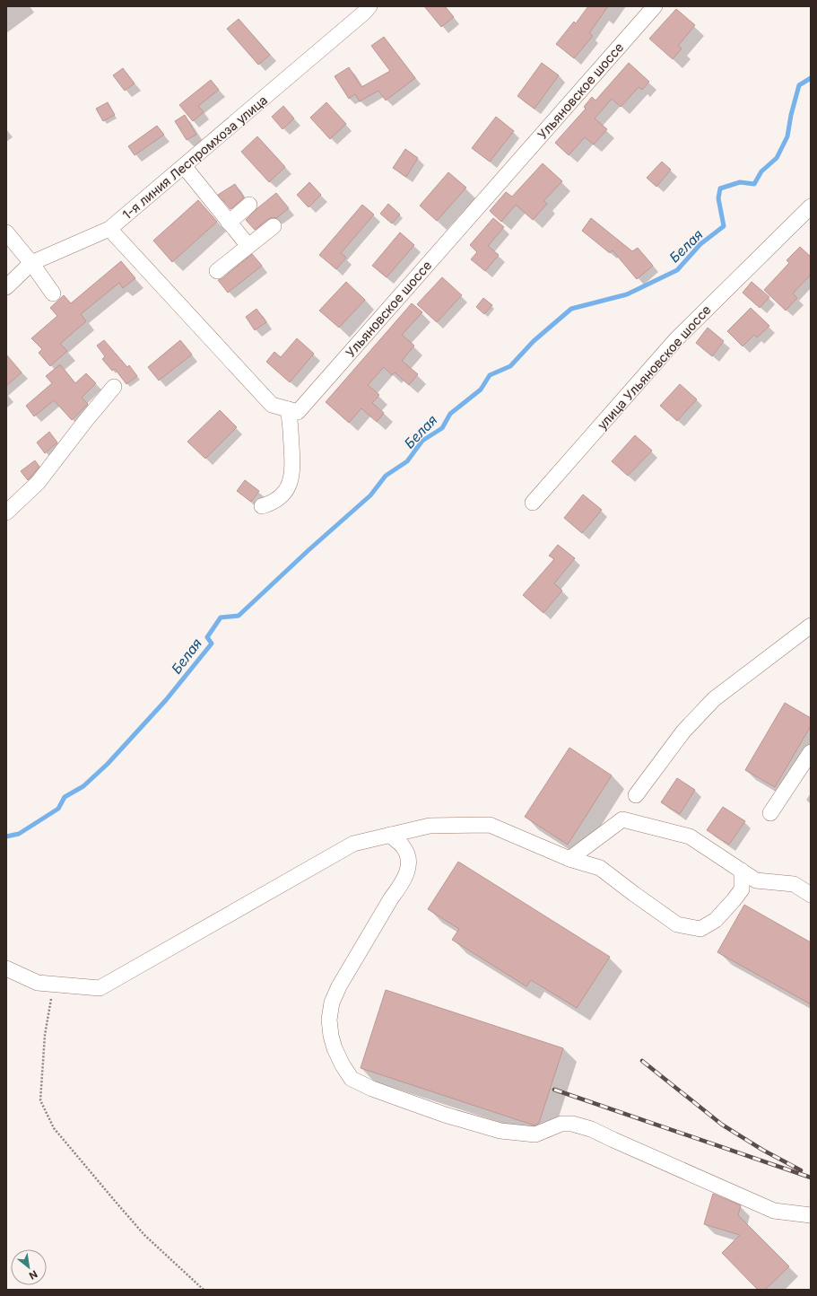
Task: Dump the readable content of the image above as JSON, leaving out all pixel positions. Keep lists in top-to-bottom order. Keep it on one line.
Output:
{"streets":{"street":["Ульяновское шоссе","1-я линия Леспромхоза улица","улица Ульяновское шоссе"]},"crossings":[["Ульяновское шоссе","1-я линия Леспромхоза улица"]],"water":["Белая"],"north":"bottom right"}
